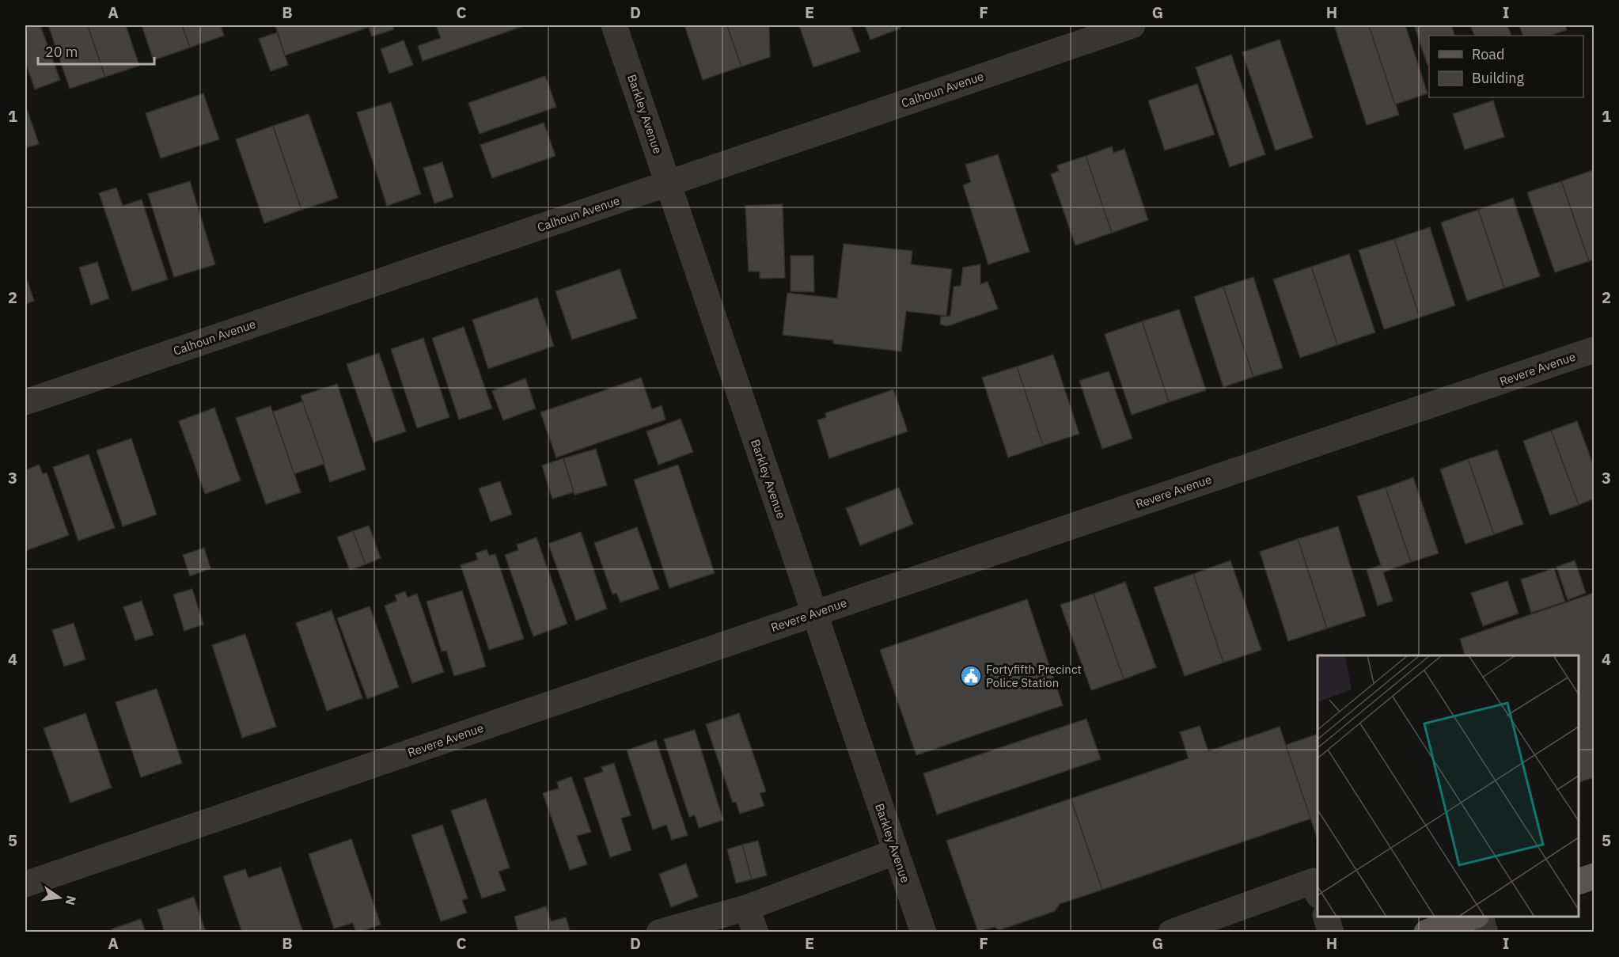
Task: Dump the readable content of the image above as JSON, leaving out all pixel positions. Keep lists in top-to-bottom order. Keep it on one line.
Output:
{"streets":{"street":["Calhoun Avenue","Barkley Avenue","Revere Avenue"]},"crossings":[["Calhoun Avenue","Barkley Avenue"],["Barkley Avenue","Revere Avenue"]],"places":{"public building":["Fortyfifth Precinct Police Station"]},"legend":["Road","Building"],"scale_bar":"20 m","north":"right","grid":{"columns":["A","B","C","D","E","F","G","H","I"],"rows":["1","2","3","4","5"]}}
